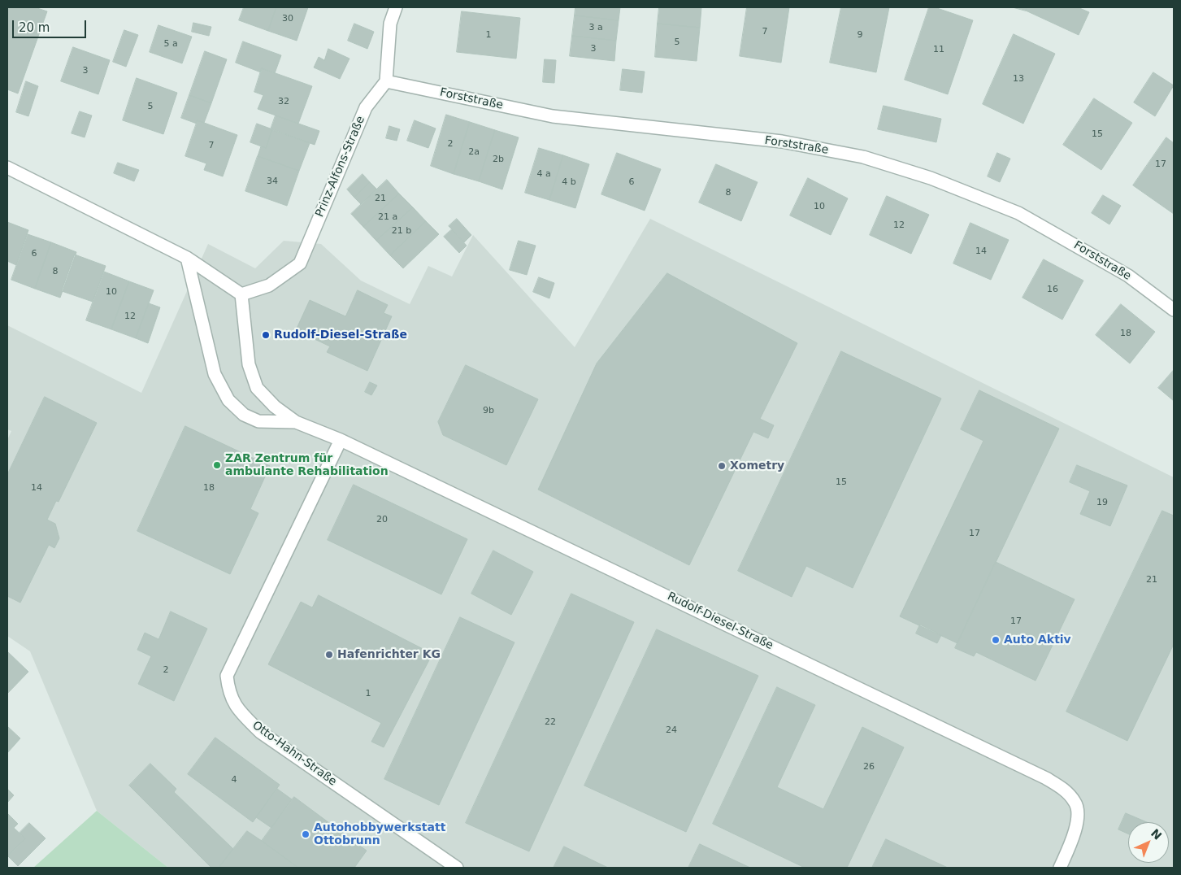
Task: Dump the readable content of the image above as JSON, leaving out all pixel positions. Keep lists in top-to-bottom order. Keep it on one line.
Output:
{"streets":{"street":["Forststraße","Prinz-Alfons-Straße","Rudolf-Diesel-Straße","Otto-Hahn-Straße"]},"crossings":[["Forststraße","Prinz-Alfons-Straße"],["Prinz-Alfons-Straße","Rudolf-Diesel-Straße"],["Rudolf-Diesel-Straße","Otto-Hahn-Straße"]],"places":["Rudolf-Diesel-Straße","ZAR Zentrum für ambulante Rehabilitation","Xometry","Auto Aktiv","Hafenrichter KG","Autohobbywerkstatt Ottobrunn"],"house_numbers":["30","3 a","7","1","9","5","5 a","3","11","3","13","32","5","15","2","7","2a","2b","17","4 a","34","4 b","6","8","21","10","21 a","12","21 b","14","6","8","16","10","12","18","9b","15","14","18","19","20","17","21","17","2","1","22","24","26","4"],"scale_bar":"20 m","north":"top right"}
